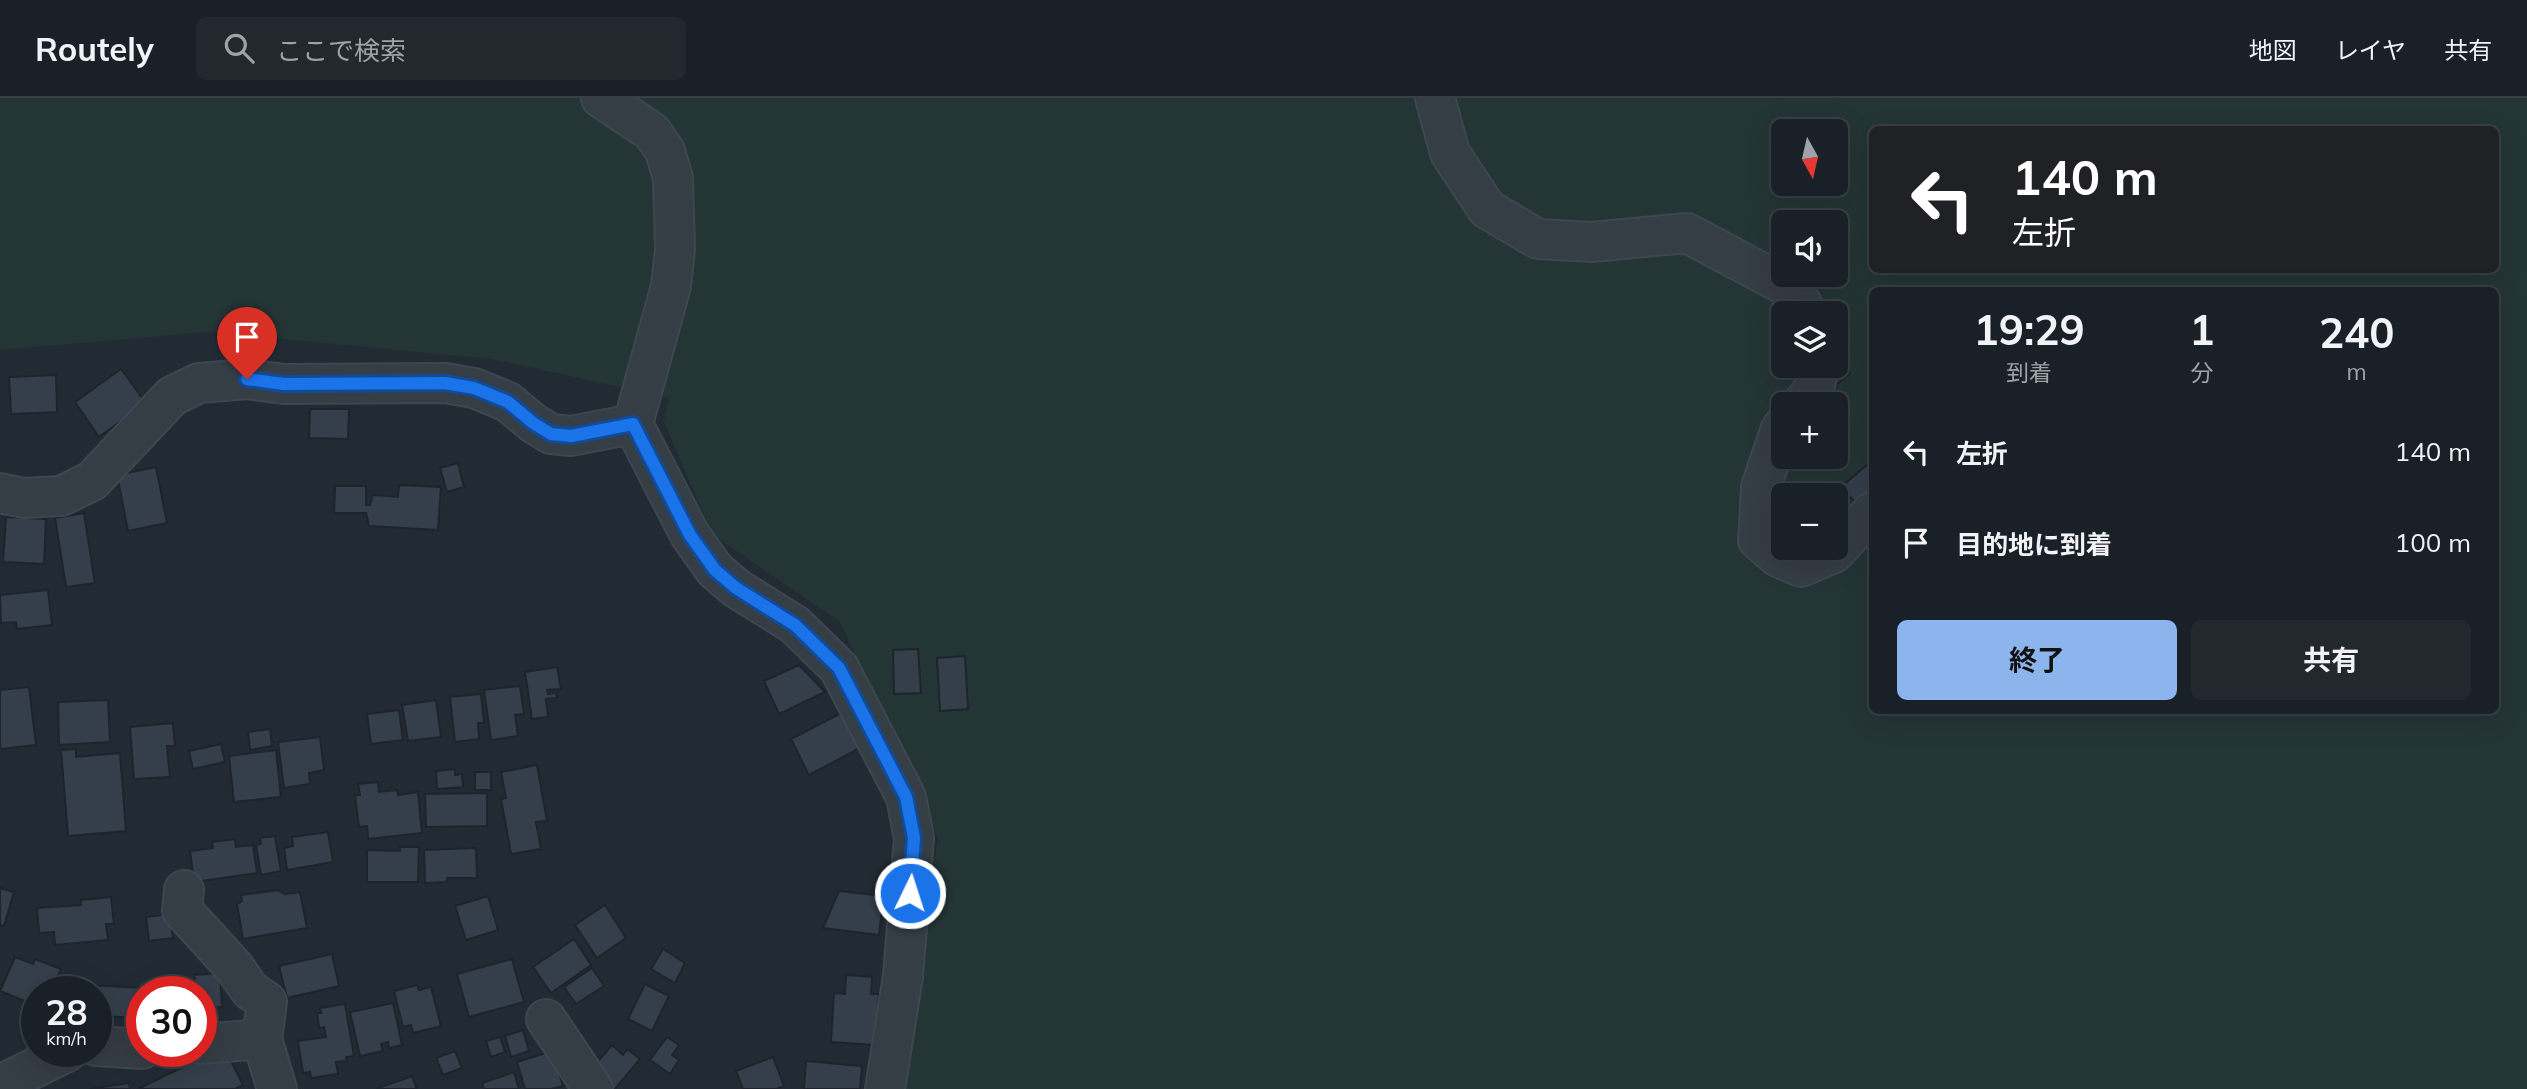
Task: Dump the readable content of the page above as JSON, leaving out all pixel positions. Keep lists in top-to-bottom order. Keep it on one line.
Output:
{"north":"bottom","page":{"header":"Routely","search":"ここで検索","nav":["地図","レイヤ","共有"],"map_buttons":["+","−"],"turn":["140 m","左折"],"eta":["19:29","到着","1","分","240","m"],"list":[{"name":"左折","value":"140 m"},{"name":"目的地に到着","value":"100 m"}],"buttons":["終了","共有"],"speed":"28 km/h","limit":"30"}}
